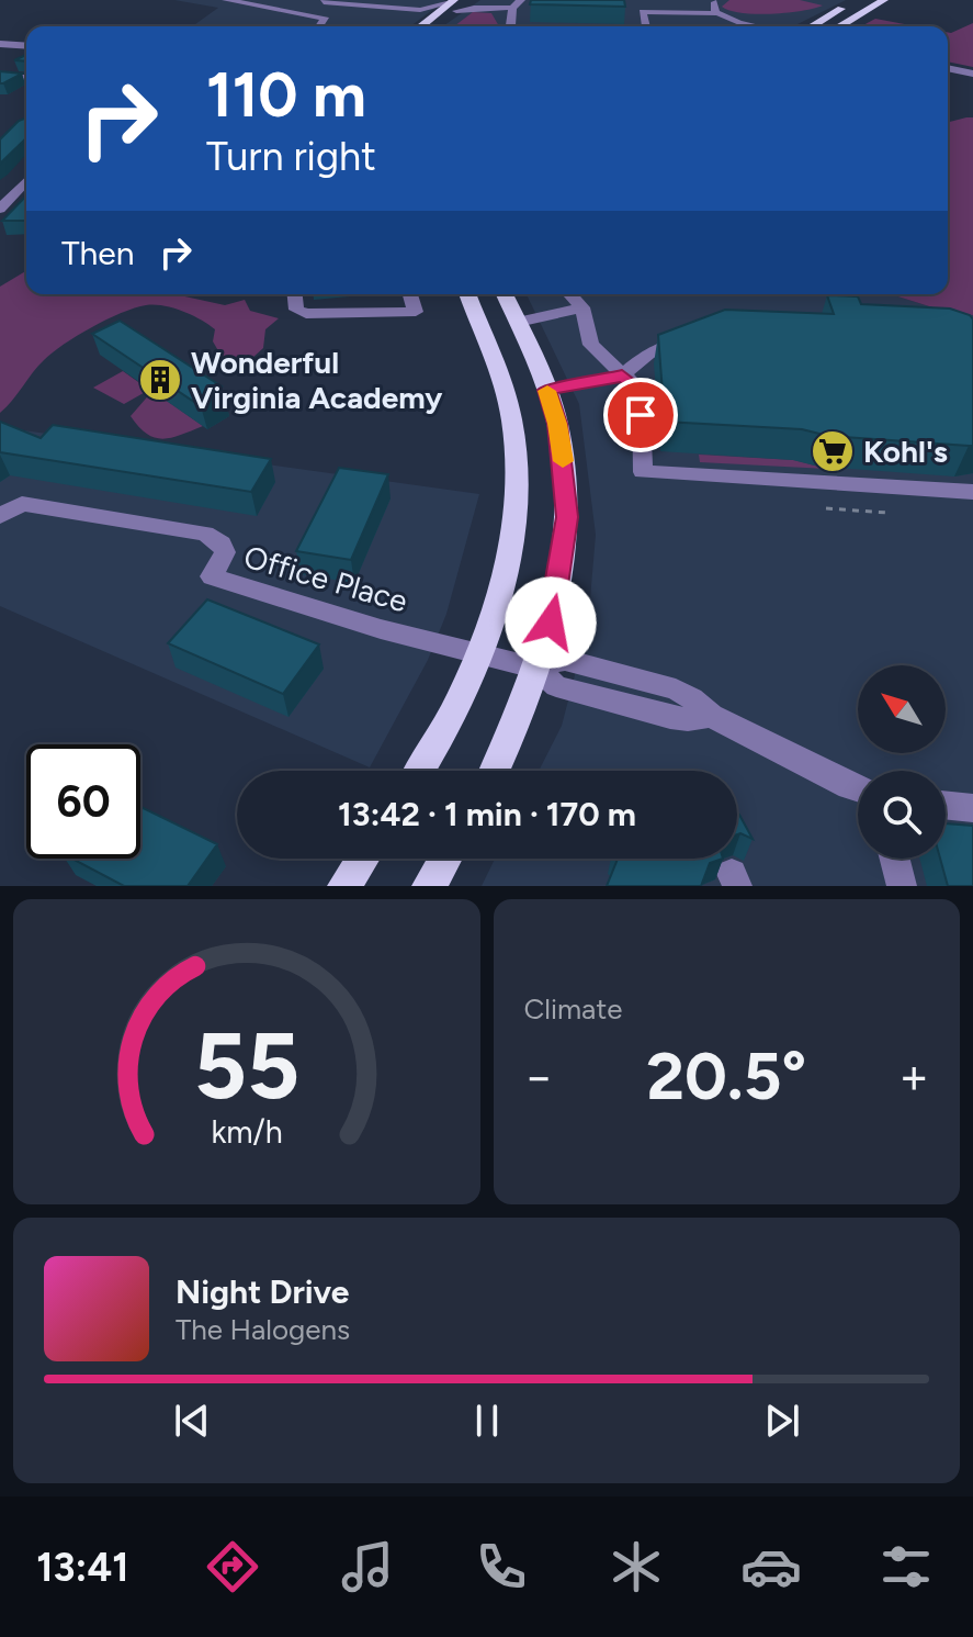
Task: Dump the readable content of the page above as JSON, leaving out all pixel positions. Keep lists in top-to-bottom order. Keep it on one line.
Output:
{"streets":{"street":["Office Place"]},"places":{"building":["Wonderful Virginia Academy"],"supermarket":["Kohl's"]},"north":"top left","page":{"turn":["110 m","Turn right"],"then":"Then","limit":"60","trip":"13:42 · 1 min · 170 m","tile":"Climate","heat":["−","20.5°","+"],"song":["Night Drive","The Halogens"],"tabs":"13:41","gauge":["55","km/h"]}}
